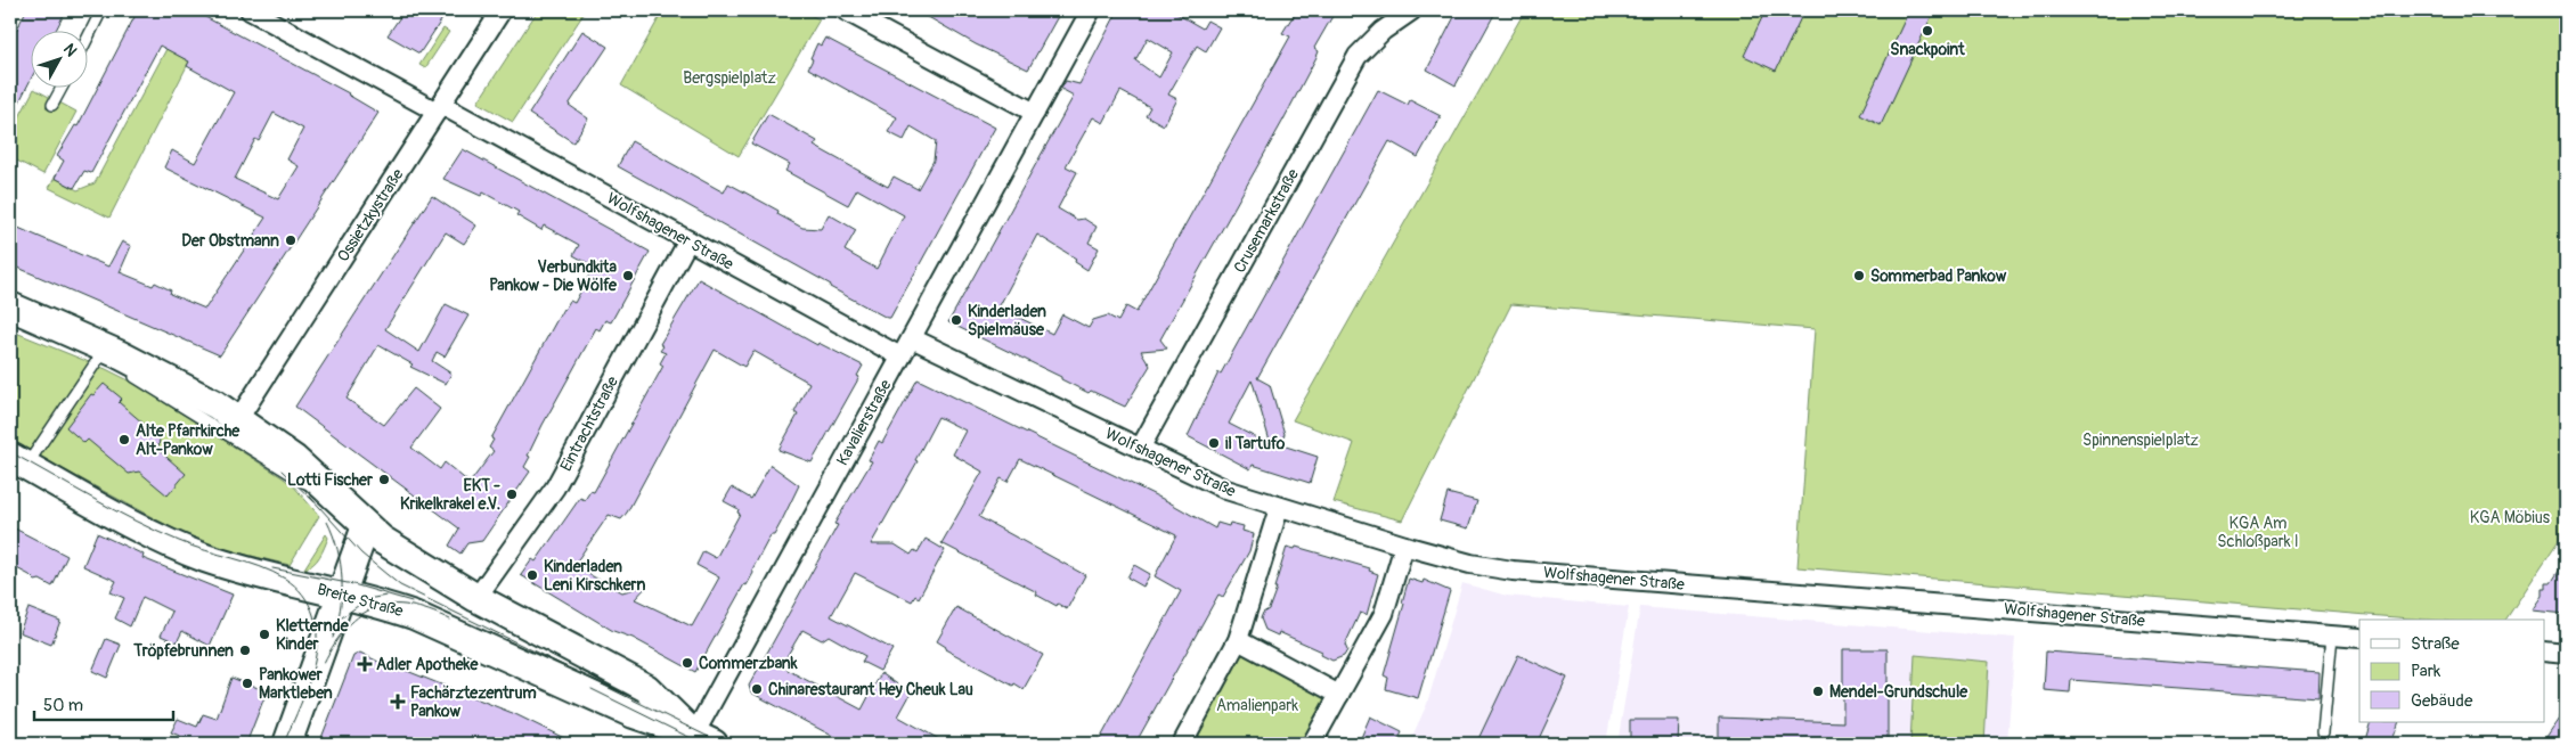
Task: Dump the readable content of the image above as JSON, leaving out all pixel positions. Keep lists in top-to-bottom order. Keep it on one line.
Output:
{"streets":{"main road":["Breite Straße"],"street":["Ossietzkystraße","Crusemarkstraße","Wolfshagener Straße","Kavalierstraße","Eintrachtstraße"]},"crossings":[["Ossietzkystraße","Wolfshagener Straße"],["Crusemarkstraße","Wolfshagener Straße"],["Wolfshagener Straße","Kavalierstraße"],["Wolfshagener Straße","Eintrachtstraße"],["Kavalierstraße","Breite Straße"]],"parks":["Bergspielplatz","Spinnenspielplatz","KGA Möbius","KGA Am Schloßpark I","Amalienpark"],"places":{"other":["Snackpoint","Der Obstmann","Verbundkita Pankow - Die Wölfe","Sommerbad Pankow","Kinderladen Spielmäuse","Alte Pfarrkirche Alt-Pankow","il Tartufo","Lotti Fischer","EKT - Krikelkrakel e.V.","Kinderladen Leni Kirschkern","Kletternde Kinder","Tröpfebrunnen","Commerzbank","Pankower Marktleben","Chinarestaurant Hey Cheuk Lau","Mendel-Grundschule"],"health":["Adler Apotheke","Fachärztezentrum Pankow"]},"legend":["Straße","Park","Gebäude"],"scale_bar":"50 m","north":"top right"}
